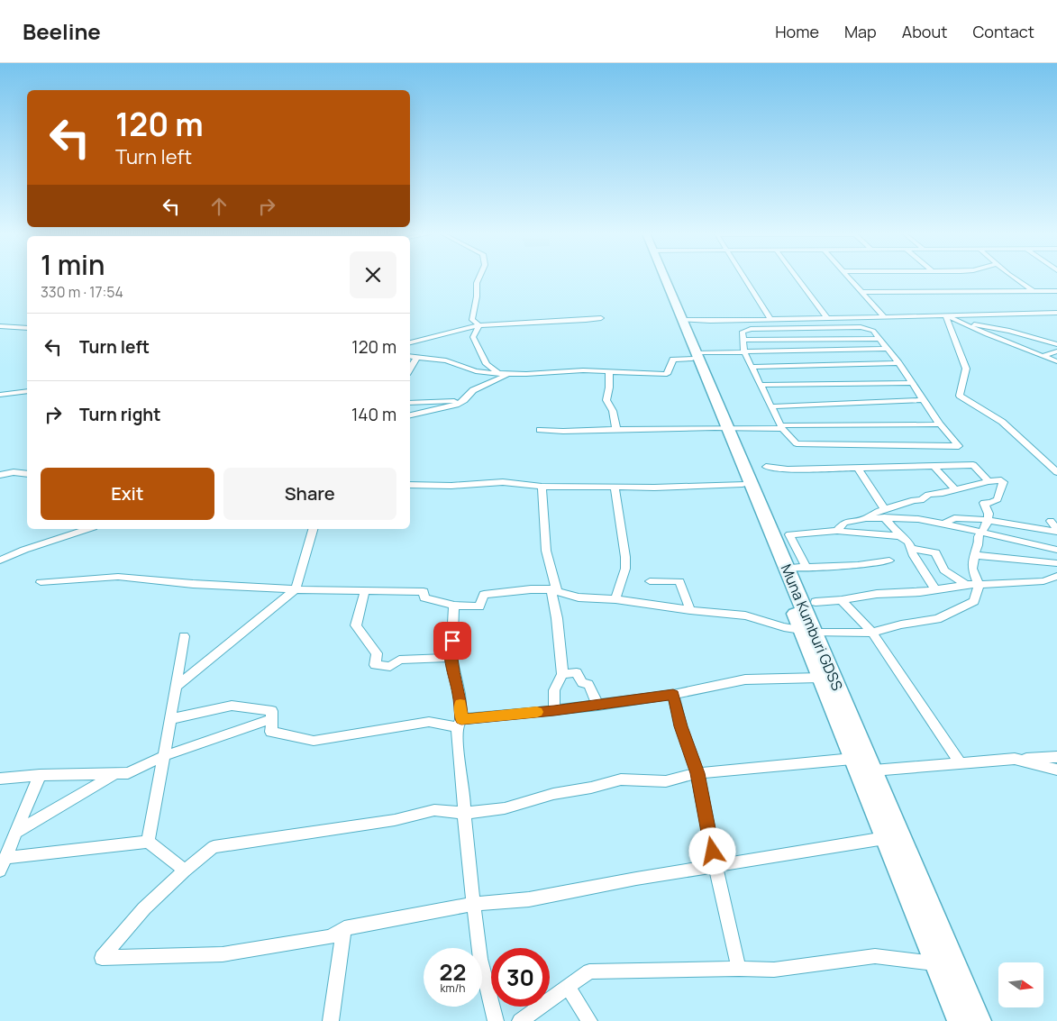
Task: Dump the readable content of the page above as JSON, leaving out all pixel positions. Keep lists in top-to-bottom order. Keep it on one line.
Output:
{"streets":{"highway":["Muna Kumburi GDSS"]},"north":"right","page":{"header":"Beeline","nav":["Home","Map","About","Contact"],"turn":["120 m","Turn left"],"heading":["1 min","330 m · 17:54"],"list":[{"name":"Turn left","value":"120 m"},{"name":"Turn right","value":"140 m"}],"buttons":["Exit","Share"],"speed":"22 km/h","limit":"30"}}
